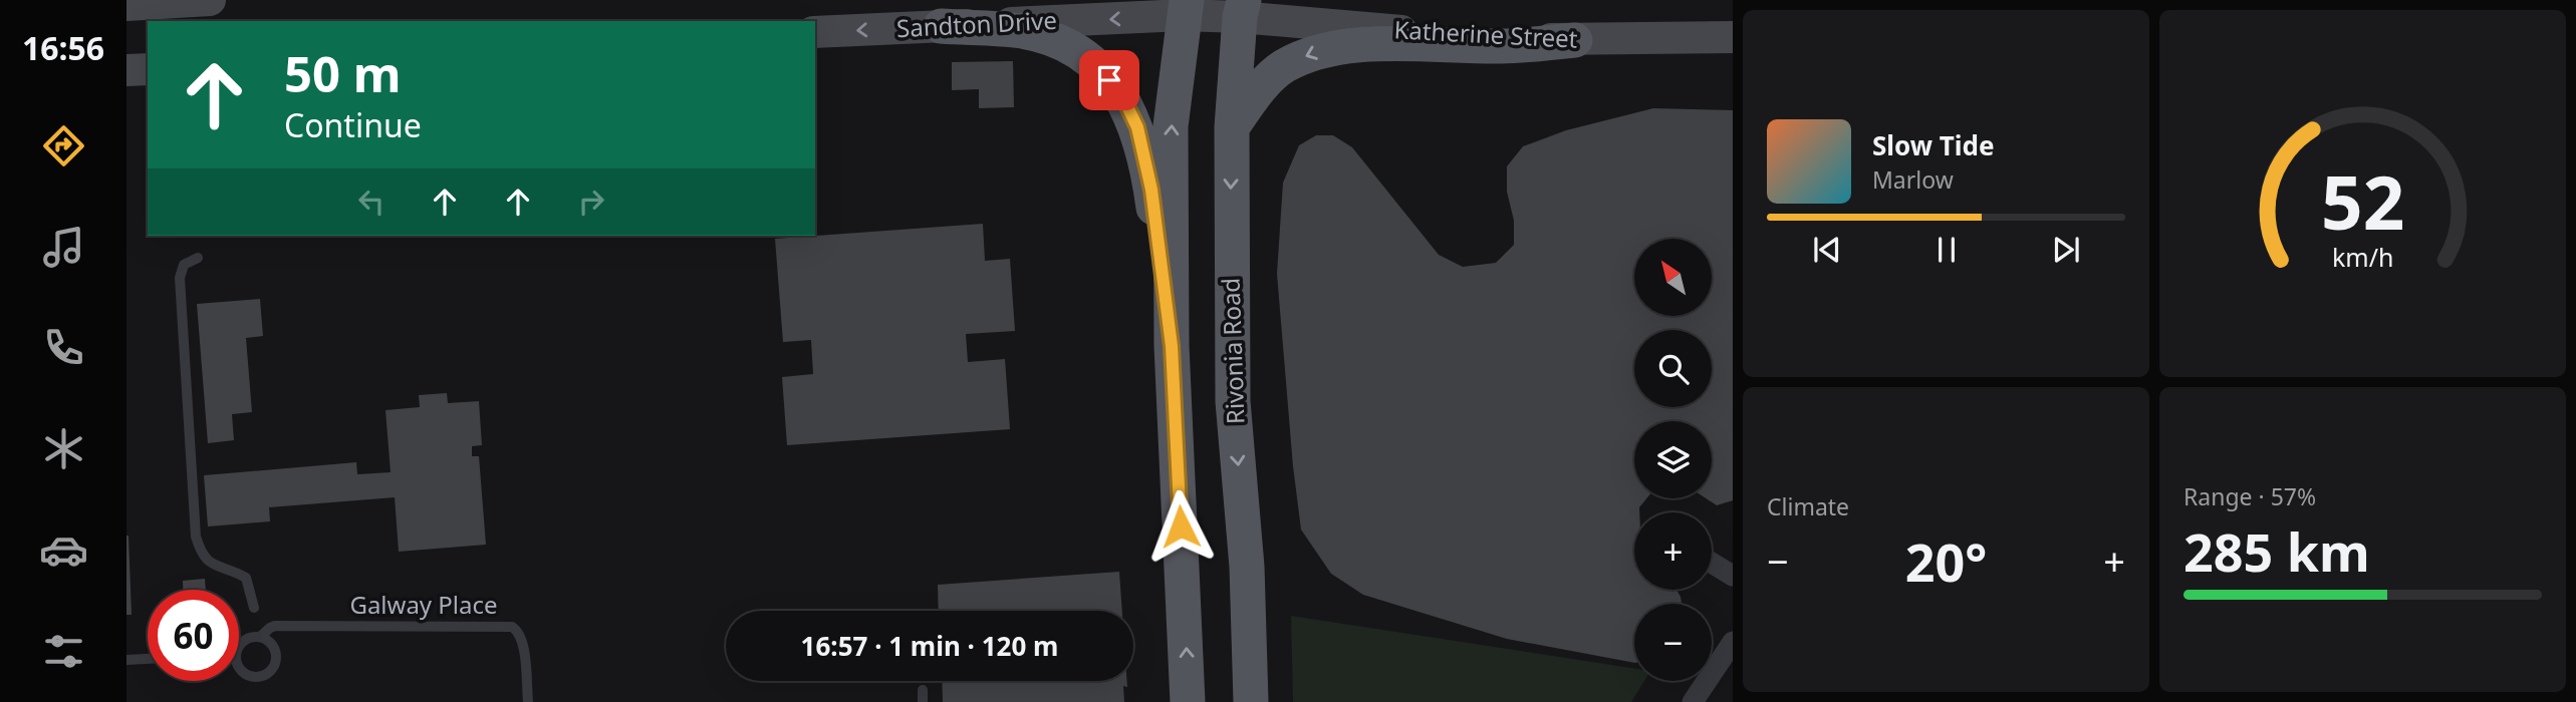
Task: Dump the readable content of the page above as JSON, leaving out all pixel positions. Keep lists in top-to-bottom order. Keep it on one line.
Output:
{"streets":{"main road":["Sandton Drive","Katherine Street","Rivonia Road"],"lane":["Galway Place"]},"crossings":[["Sandton Drive","Katherine Street"],["Sandton Drive","Rivonia Road"],["Katherine Street","Rivonia Road"]],"one_way":["Sandton Drive"],"north":"top left","page":{"tabs":"16:56","turn":["50 m","Continue"],"song":["Slow Tide","Marlow"],"map_buttons":["+","−"],"tile":["Climate",["Range · 57%","285 km"]],"heat":["−","20°","+"],"limit":"60","trip":"16:57 · 1 min · 120 m","gauge":["52","km/h"]}}
